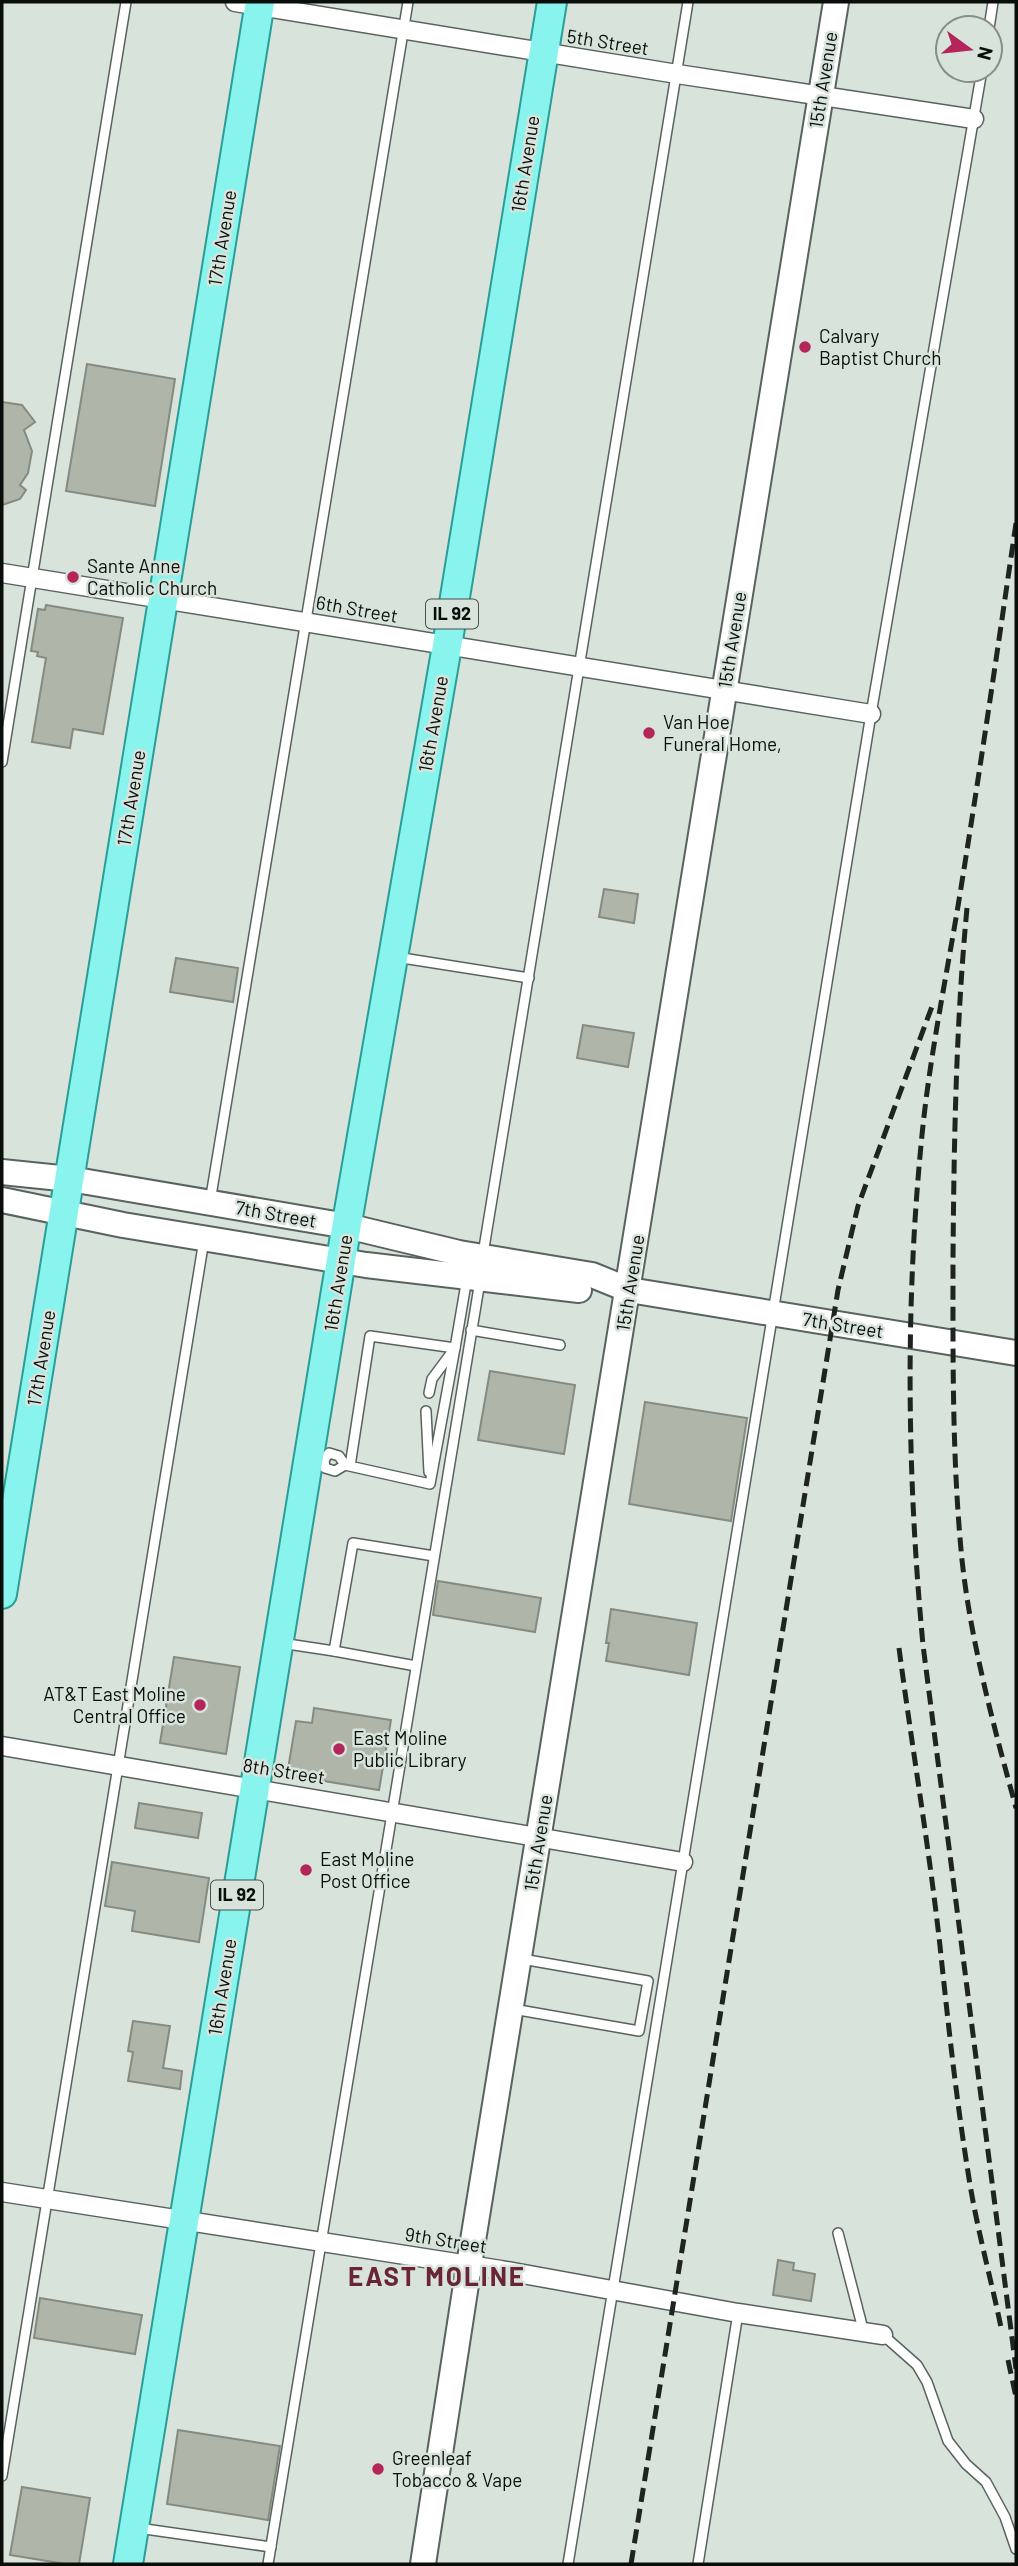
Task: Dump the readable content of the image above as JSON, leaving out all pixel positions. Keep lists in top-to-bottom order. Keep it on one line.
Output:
{"streets":{"main road":["16th Avenue","17th Avenue","IL 92"],"street":["5th Street","15th Avenue","6th Street","7th Street","8th Street","9th Street"]},"crossings":[["5th Street","15th Avenue"],["5th Street","16th Avenue"],["5th Street","17th Avenue"],["15th Avenue","6th Street"],["15th Avenue","7th Street"],["15th Avenue","8th Street"],["15th Avenue","9th Street"],["16th Avenue","6th Street"],["16th Avenue","7th Street"],["16th Avenue","8th Street"],["16th Avenue","9th Street"],["17th Avenue","6th Street"],["17th Avenue","7th Street"]],"districts":["EAST MOLINE"],"places":["Calvary Baptist Church","Sante Anne Catholic Church","Van Hoe Funeral Home,","AT&T East Moline Central Office","East Moline Public Library","East Moline Post Office","Greenleaf Tobacco & Vape"],"north":"right"}
